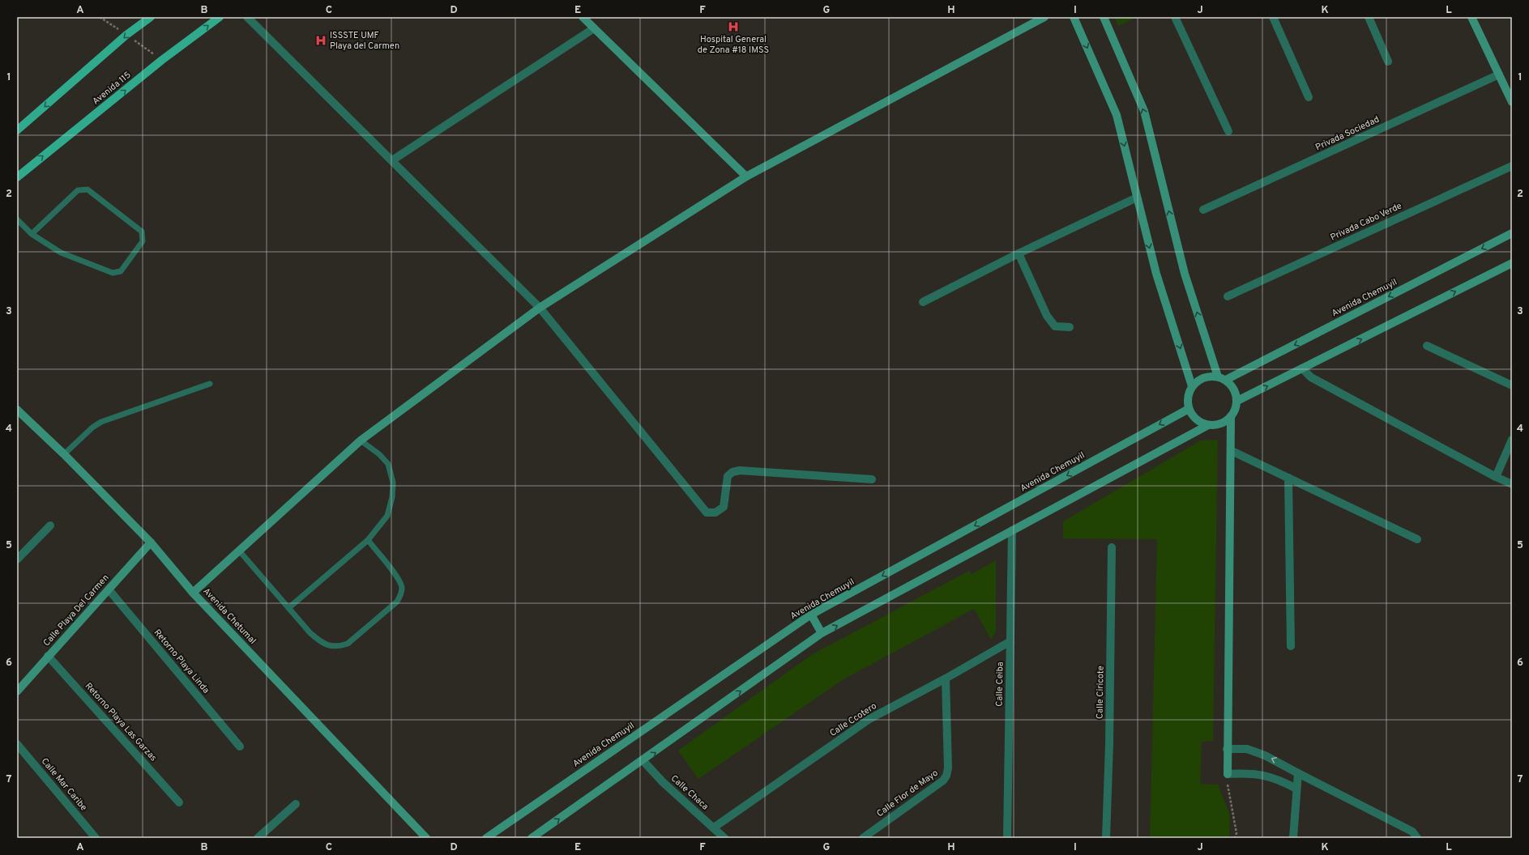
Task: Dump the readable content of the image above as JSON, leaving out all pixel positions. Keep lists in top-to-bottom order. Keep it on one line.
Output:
{"streets":{"main road":["Avenida 115","Avenida Chemuyil","Calle Playa Del Carmen","Avenida Chetumal"],"street":["Privada Sociedad","Privada Cabo Verde","Retorno Playa Linda","Calle Ceiba","Calle Ciricote","Calle Ccotero","Retorno Playa Las Garzas","Calle Mar Caribe","Calle Chaca","Calle Flor de Mayo"]},"crossings":[["Calle Playa Del Carmen","Avenida Chetumal"],["Calle Playa Del Carmen","Retorno Playa Linda"],["Calle Playa Del Carmen","Retorno Playa Las Garzas"],["Calle Ceiba","Calle Ccotero"],["Calle Ccotero","Calle Chaca"],["Calle Ccotero","Calle Flor de Mayo"]],"places":{"hospital":["Hospital General de Zona #18 IMSS","ISSSTE UMF Playa del Carmen"]},"grid":{"columns":["A","B","C","D","E","F","G","H","I","J","K","L"],"rows":["1","2","3","4","5","6","7"]}}
